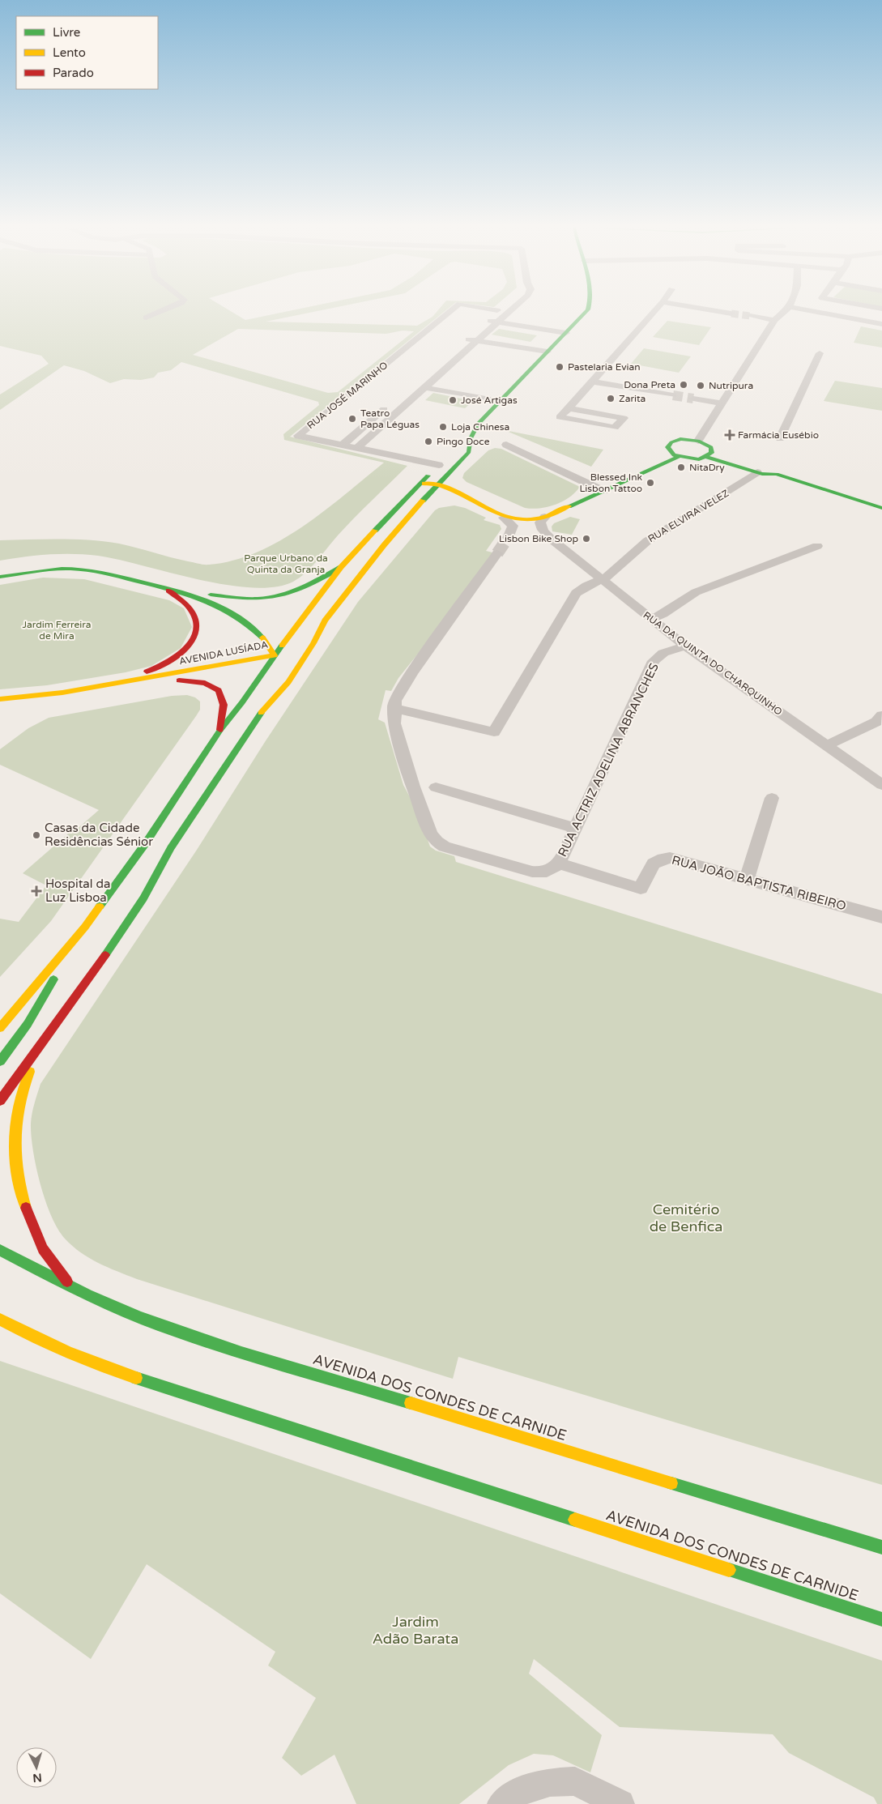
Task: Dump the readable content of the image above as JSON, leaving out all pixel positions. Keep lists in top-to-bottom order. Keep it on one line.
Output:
{"streets":{"main road":["AVENIDA LUSÍADA","AVENIDA DOS CONDES DE CARNIDE"],"street":["RUA JOSÉ MARINHO","RUA ELVIRA VELEZ","RUA DA QUINTA DO CHARQUINHO","RUA ACTRIZ ADELINA ABRANCHES","RUA JOÃO BAPTISTA RIBEIRO"]},"crossings":[["RUA ELVIRA VELEZ","RUA DA QUINTA DO CHARQUINHO"],["RUA ELVIRA VELEZ","RUA ACTRIZ ADELINA ABRANCHES"],["RUA DA QUINTA DO CHARQUINHO","RUA ACTRIZ ADELINA ABRANCHES"],["RUA ACTRIZ ADELINA ABRANCHES","RUA JOÃO BAPTISTA RIBEIRO"]],"parks":["Parque Urbano da Quinta da Granja","Jardim Ferreira de Mira","Cemitério de Benfica","Jardim Adão Barata"],"places":{"other":["Pastelaria Evian","Dona Preta","Nutripura","Zarita","José Artigas","Teatro Papa Léguas","Loja Chinesa","Pingo Doce","NitaDry","Blessed Ink Lisbon Tattoo","Lisbon Bike Shop","Casas da Cidade Residências Sénior"],"health":["Farmácia Eusébio","Hospital da Luz Lisboa"]},"legend":["Livre","Lento","Parado"],"north":"bottom"}
